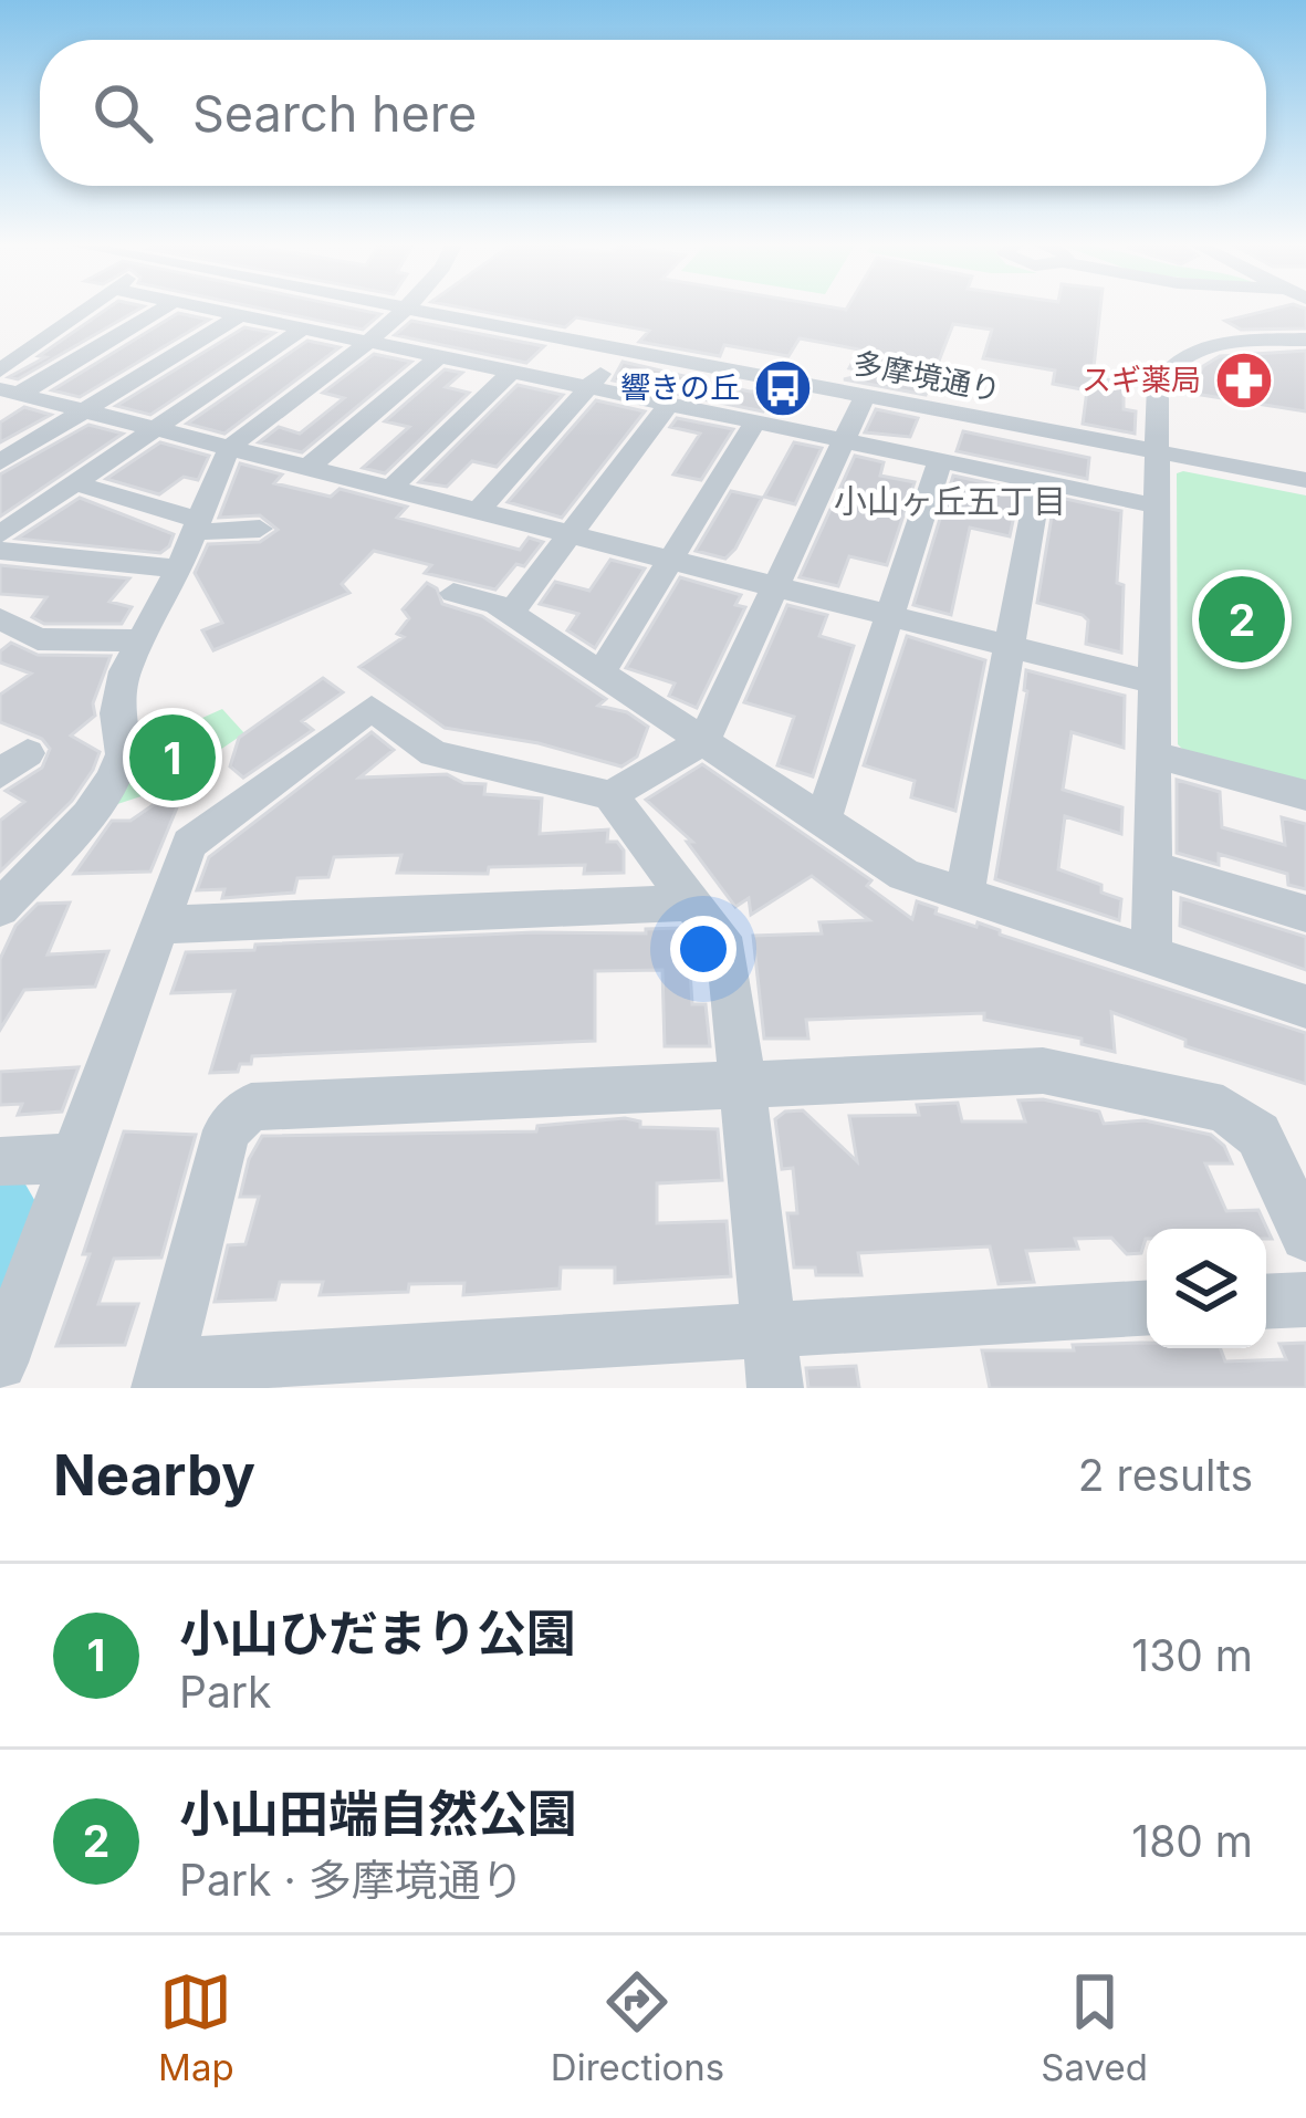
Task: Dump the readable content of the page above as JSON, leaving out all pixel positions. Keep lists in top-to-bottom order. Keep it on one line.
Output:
{"streets":{"street":["多摩境通り"]},"districts":["小山ヶ丘五丁目"],"places":{"pharmacy":["スギ薬局"],"bus stop":["響きの丘"]},"page":{"search":"Search here","pins":["2","1"],"heading":["Nearby","2 results"],"list":[{"mark":"1","name":"小山ひだまり公園","note":"Park","value":"130 m"},{"mark":"2","name":"小山田端自然公園","note":"Park · 多摩境通り","value":"180 m"}],"nav":["Map","Directions","Saved"]}}
